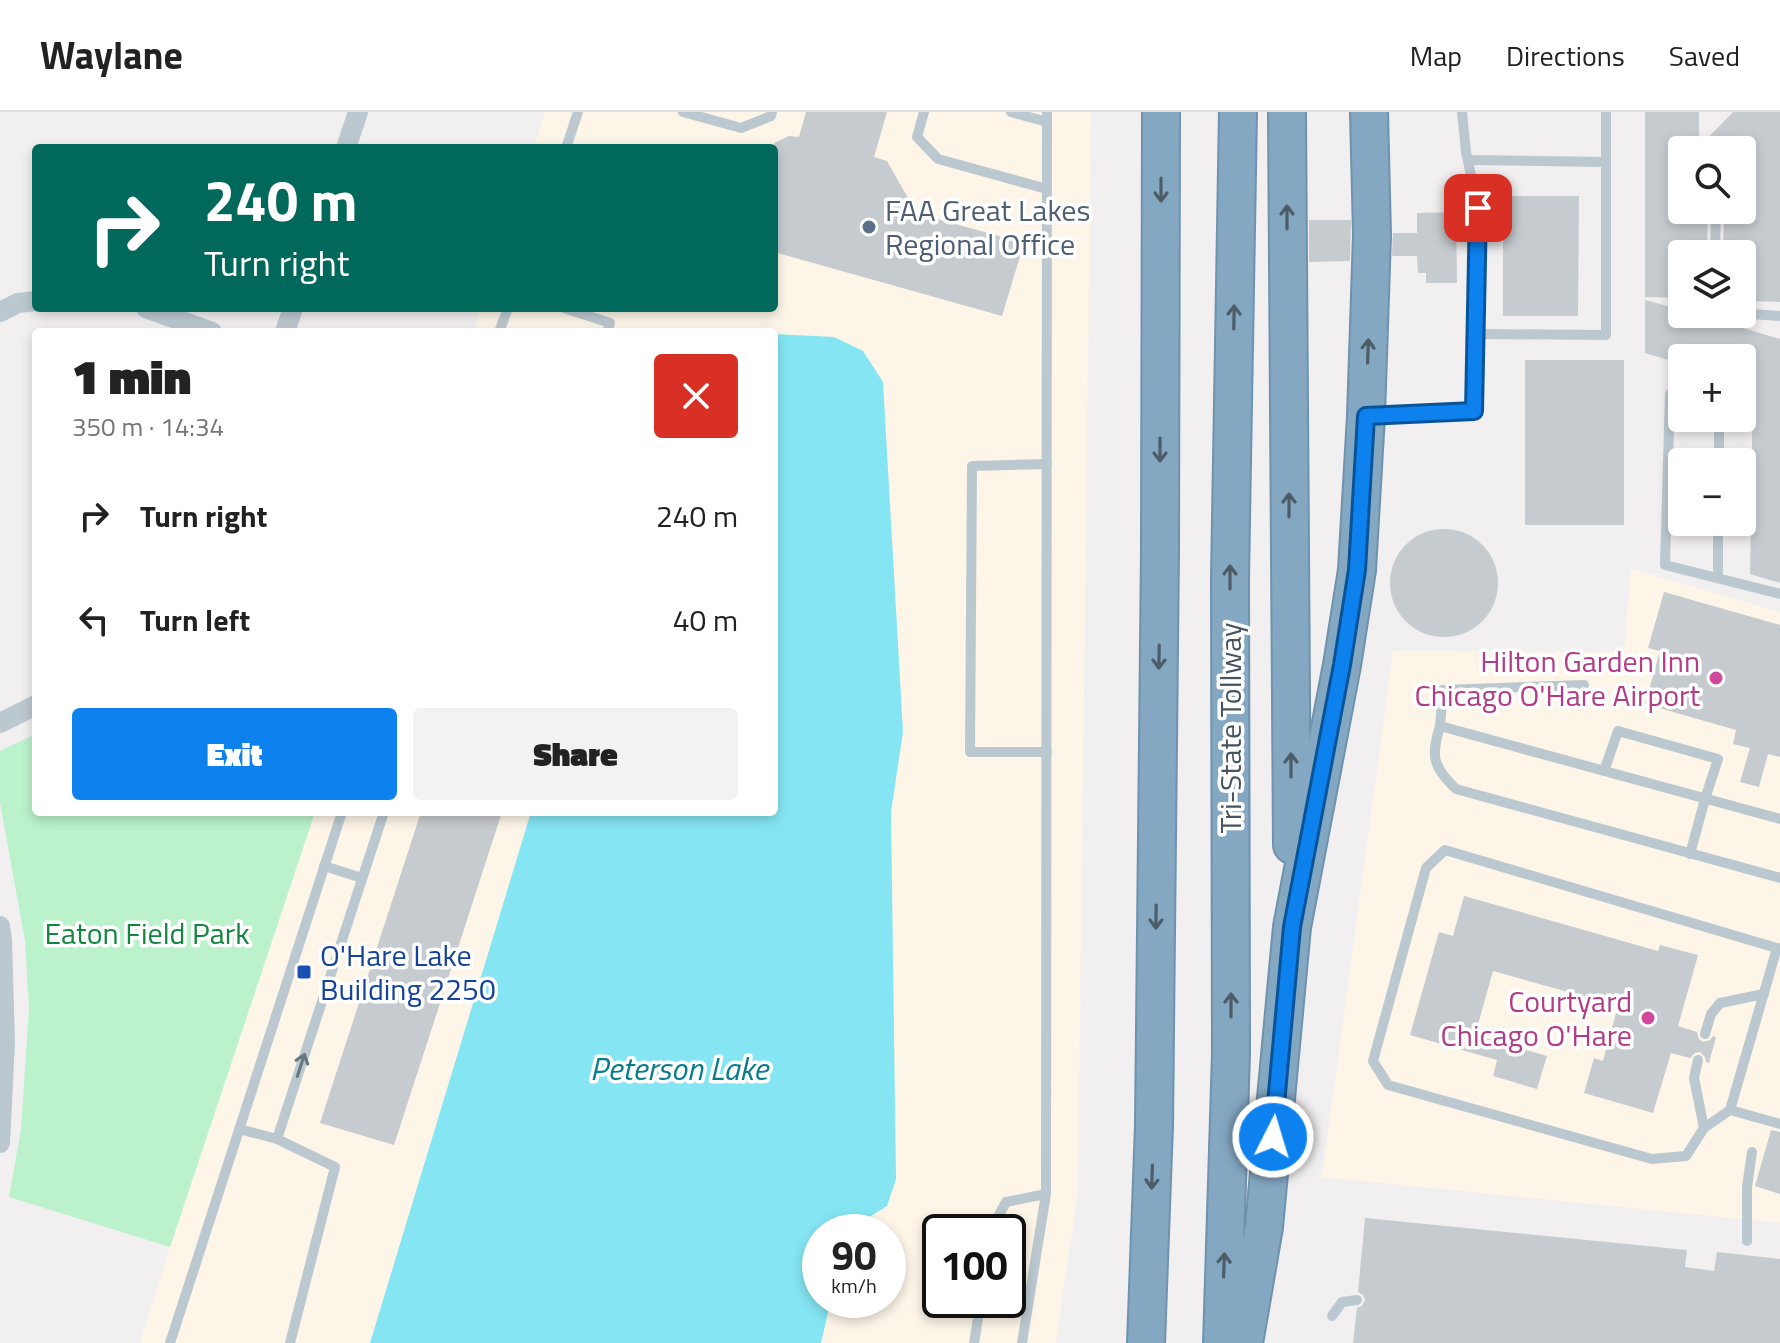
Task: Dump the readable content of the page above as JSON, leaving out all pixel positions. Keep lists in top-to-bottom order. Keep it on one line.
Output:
{"streets":{"highway":["Tri-State Tollway"]},"water":["Peterson Lake"],"parks":["Eaton Field Park"],"places":{"other":["FAA Great Lakes Regional Office","Hilton Garden Inn Chicago O'Hare Airport","Courtyard Chicago O'Hare"],"transit":["O'Hare Lake Building 2250"]},"page":{"header":"Waylane","nav":["Map","Directions","Saved"],"map_buttons":["+","−"],"turn":["240 m","Turn right"],"heading":["1 min","350 m · 14:34"],"list":[{"name":"Turn right","value":"240 m"},{"name":"Turn left","value":"40 m"}],"buttons":["Exit","Share"],"speed":"90 km/h","limit":"100"}}
